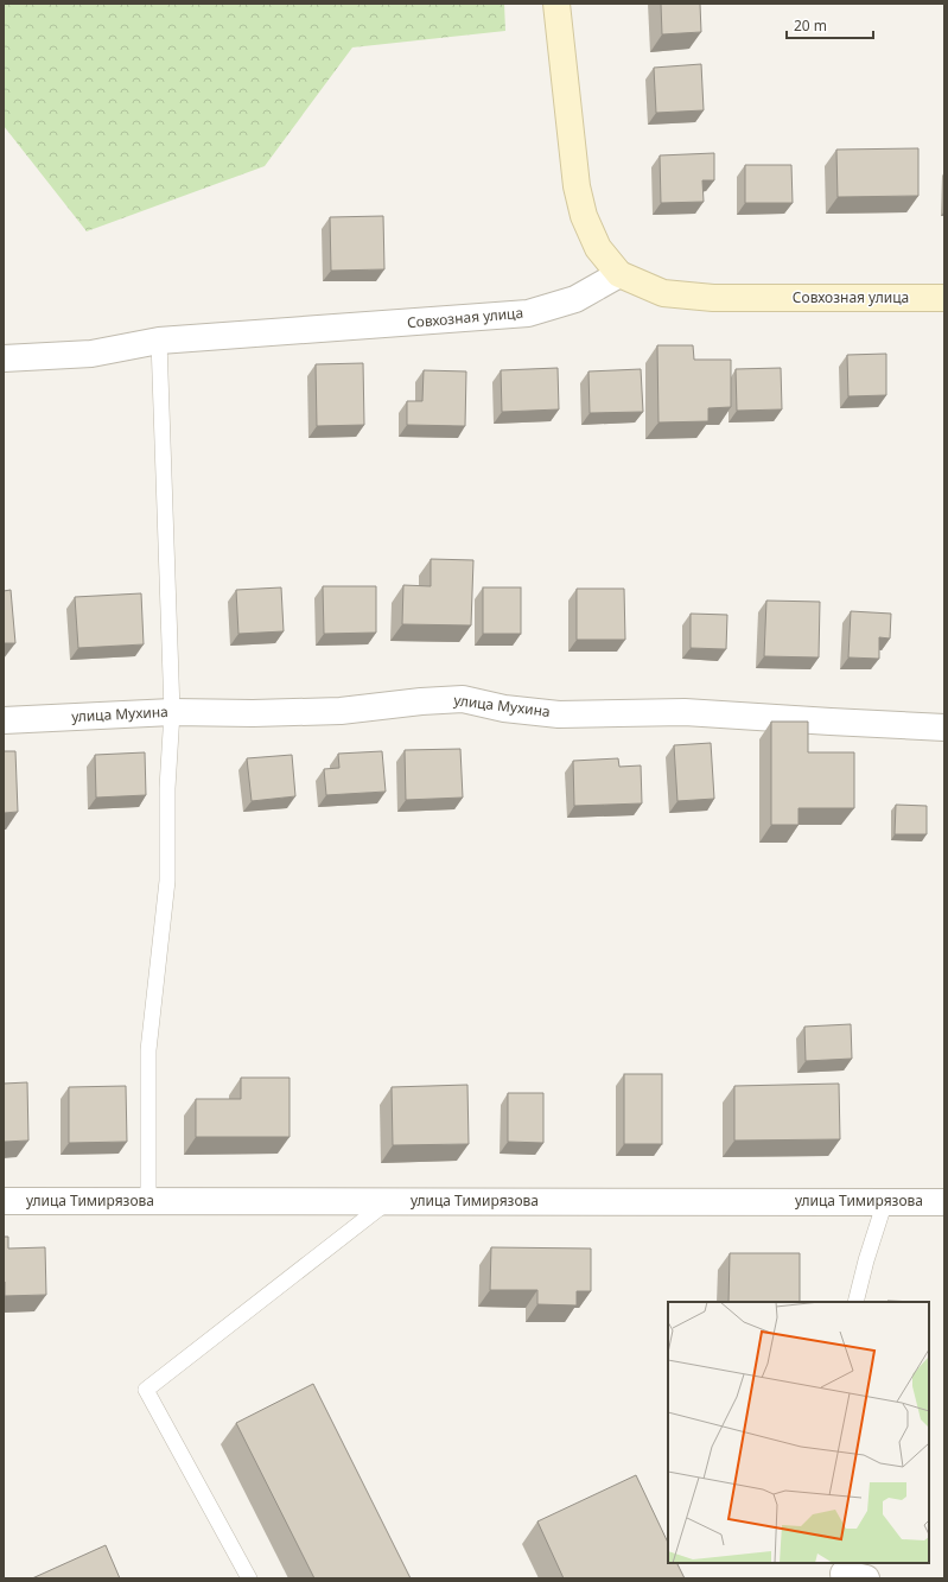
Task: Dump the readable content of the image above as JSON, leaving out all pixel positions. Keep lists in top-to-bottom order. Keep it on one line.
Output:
{"streets":{"street":["Совхозная улица","улица Мухина","улица Тимирязова"]},"scale_bar":"20 m"}
